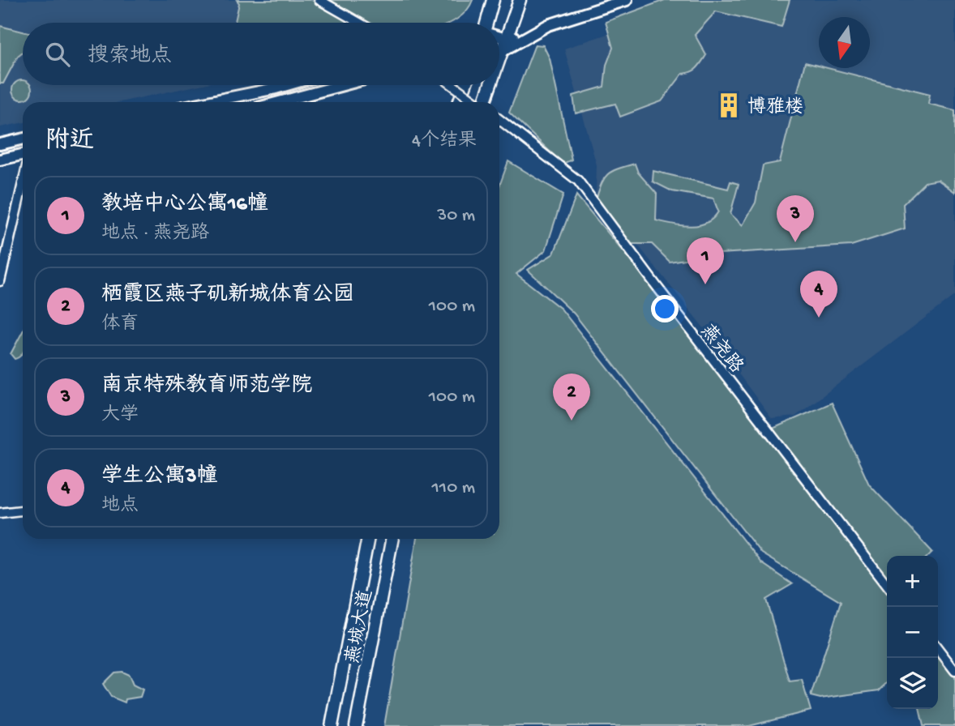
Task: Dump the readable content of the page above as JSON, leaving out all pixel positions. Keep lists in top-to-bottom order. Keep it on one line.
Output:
{"streets":{"main road":["燕城大道"],"street":["燕尧路"]},"places":{"building":["博雅楼"]},"north":"bottom","page":{"search":"搜索地点","heading":["附近","4个结果"],"list":[{"mark":"1","name":"教培中心公寓16幢","note":"地点 · 燕尧路","value":"30 m"},{"mark":"2","name":"栖霞区燕子矶新城体育公园","note":"体育","value":"100 m"},{"mark":"3","name":"南京特殊教育师范学院","note":"大学","value":"100 m"},{"mark":"4","name":"学生公寓3幢","note":"地点","value":"110 m"}],"pins":["3","1","4","2"],"map_buttons":["+","−"]}}
